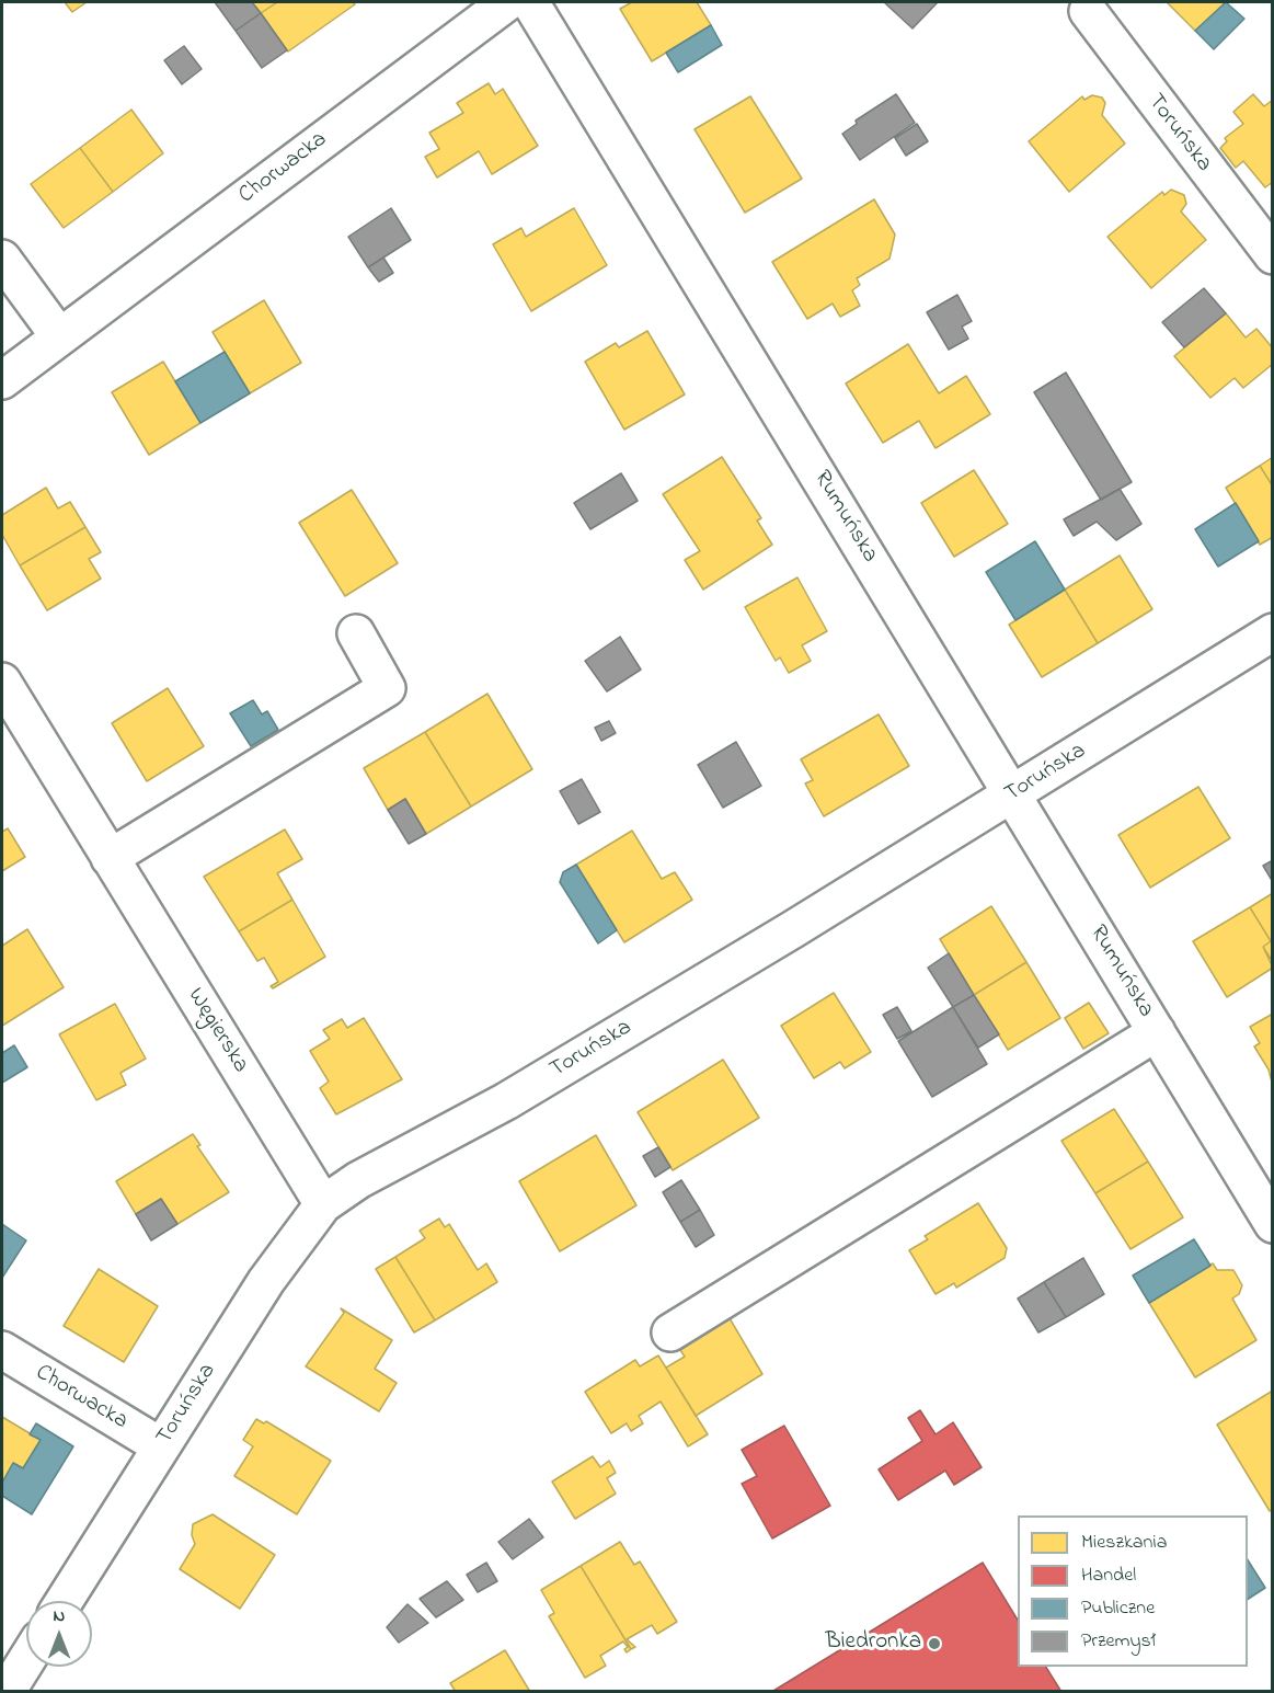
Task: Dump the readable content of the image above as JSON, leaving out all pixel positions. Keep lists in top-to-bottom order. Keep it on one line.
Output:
{"streets":{"street":["Toruńska","Chorwacka","Rumuńska","Węgierska"]},"crossings":[["Toruńska","Chorwacka"],["Toruńska","Rumuńska"],["Toruńska","Węgierska"]],"places":["Biedronka"],"legend":["Mieszkania","Handel","Publiczne","Przemysł"],"north":"top"}
